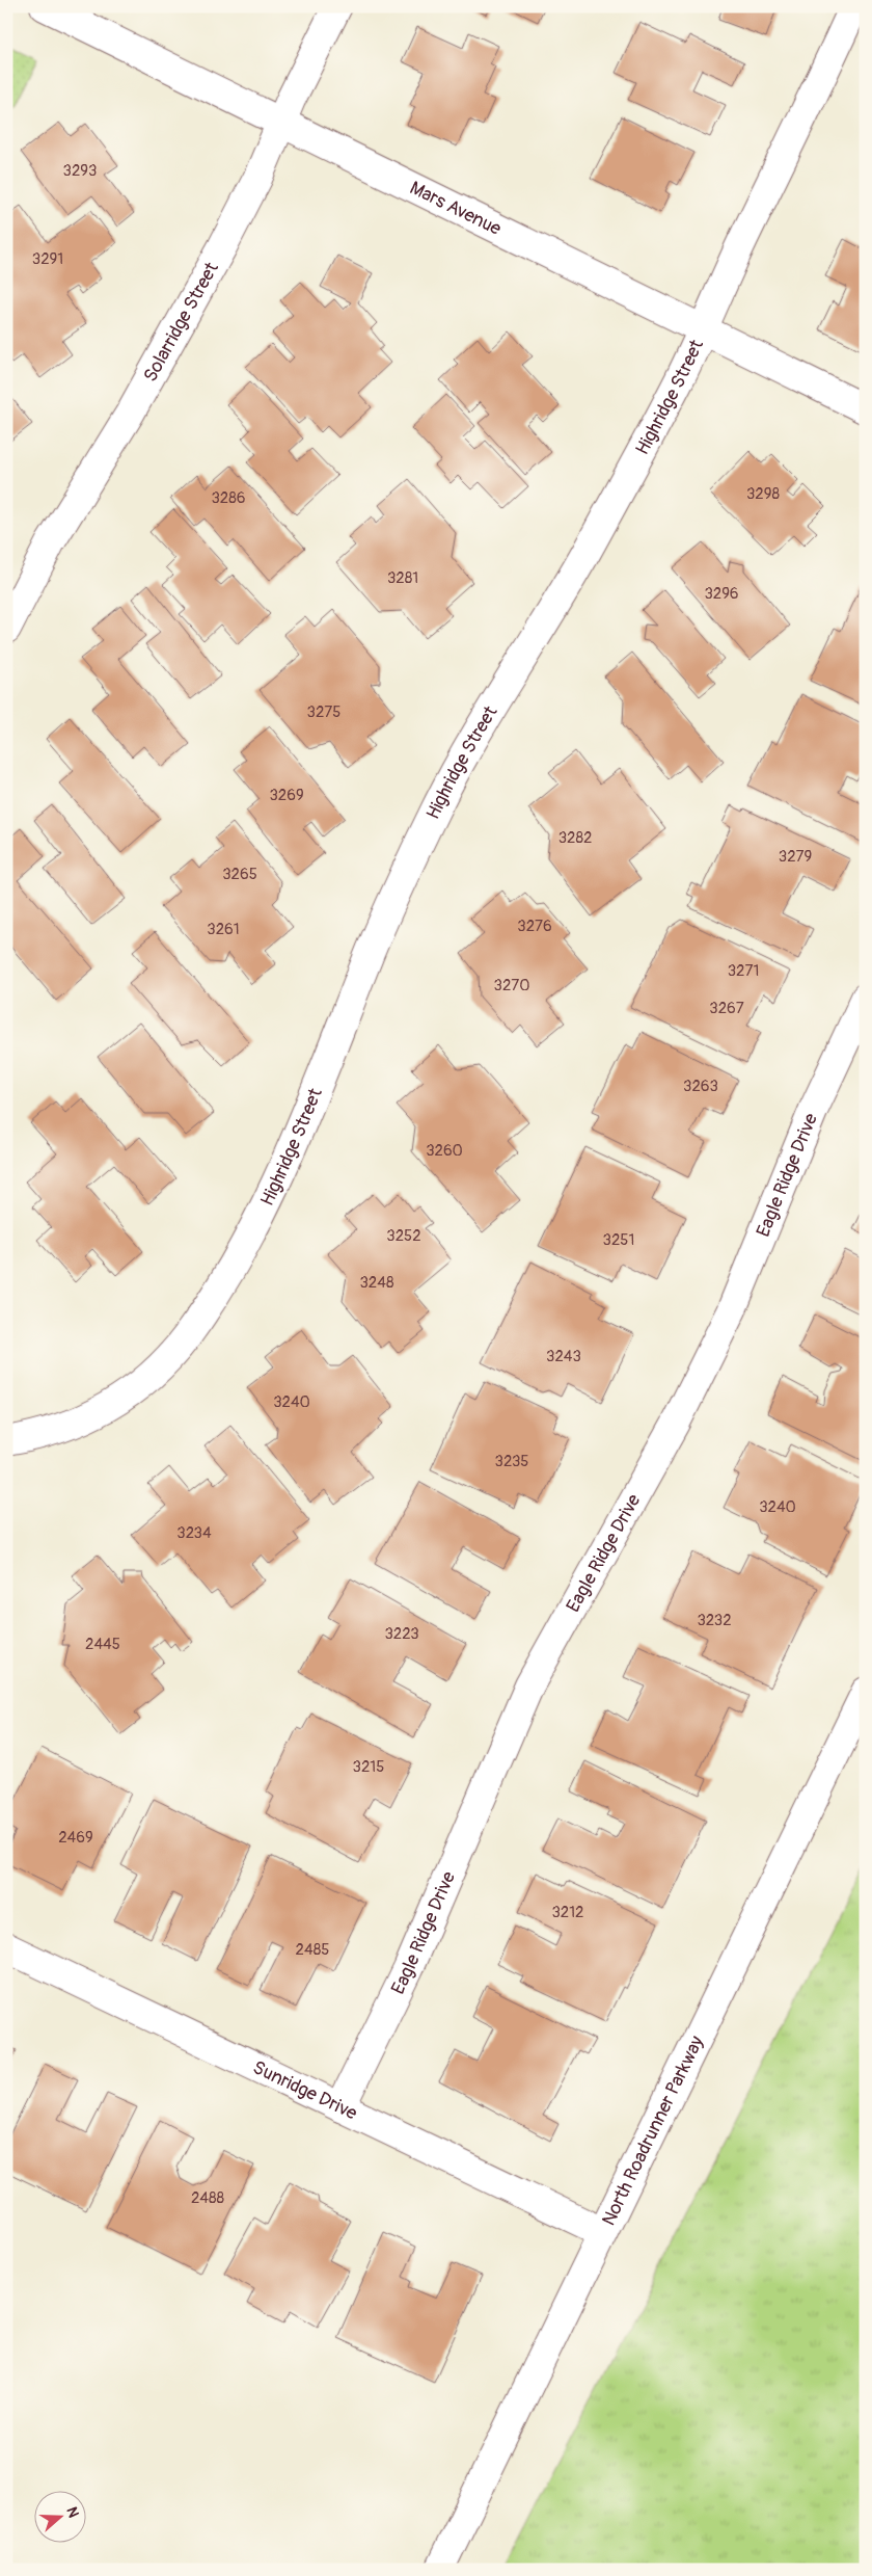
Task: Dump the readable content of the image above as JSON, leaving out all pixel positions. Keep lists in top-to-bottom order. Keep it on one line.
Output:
{"streets":{"street":["Mars Avenue","Solarridge Street","Highridge Street","Eagle Ridge Drive","Sunridge Drive","North Roadrunner Parkway"]},"crossings":[["Mars Avenue","Solarridge Street"],["Mars Avenue","Highridge Street"],["Eagle Ridge Drive","Sunridge Drive"],["Sunridge Drive","North Roadrunner Parkway"]],"house_numbers":["3293","3291","3298","3286","3281","3296","3275","3269","3282","3279","3265","3276","3261","3271","3270","3267","3263","3260","3252","3251","3248","3243","3240","3235","3240","3234","3232","3223","2445","3215","2469","3212","2485","2488"],"north":"right"}
